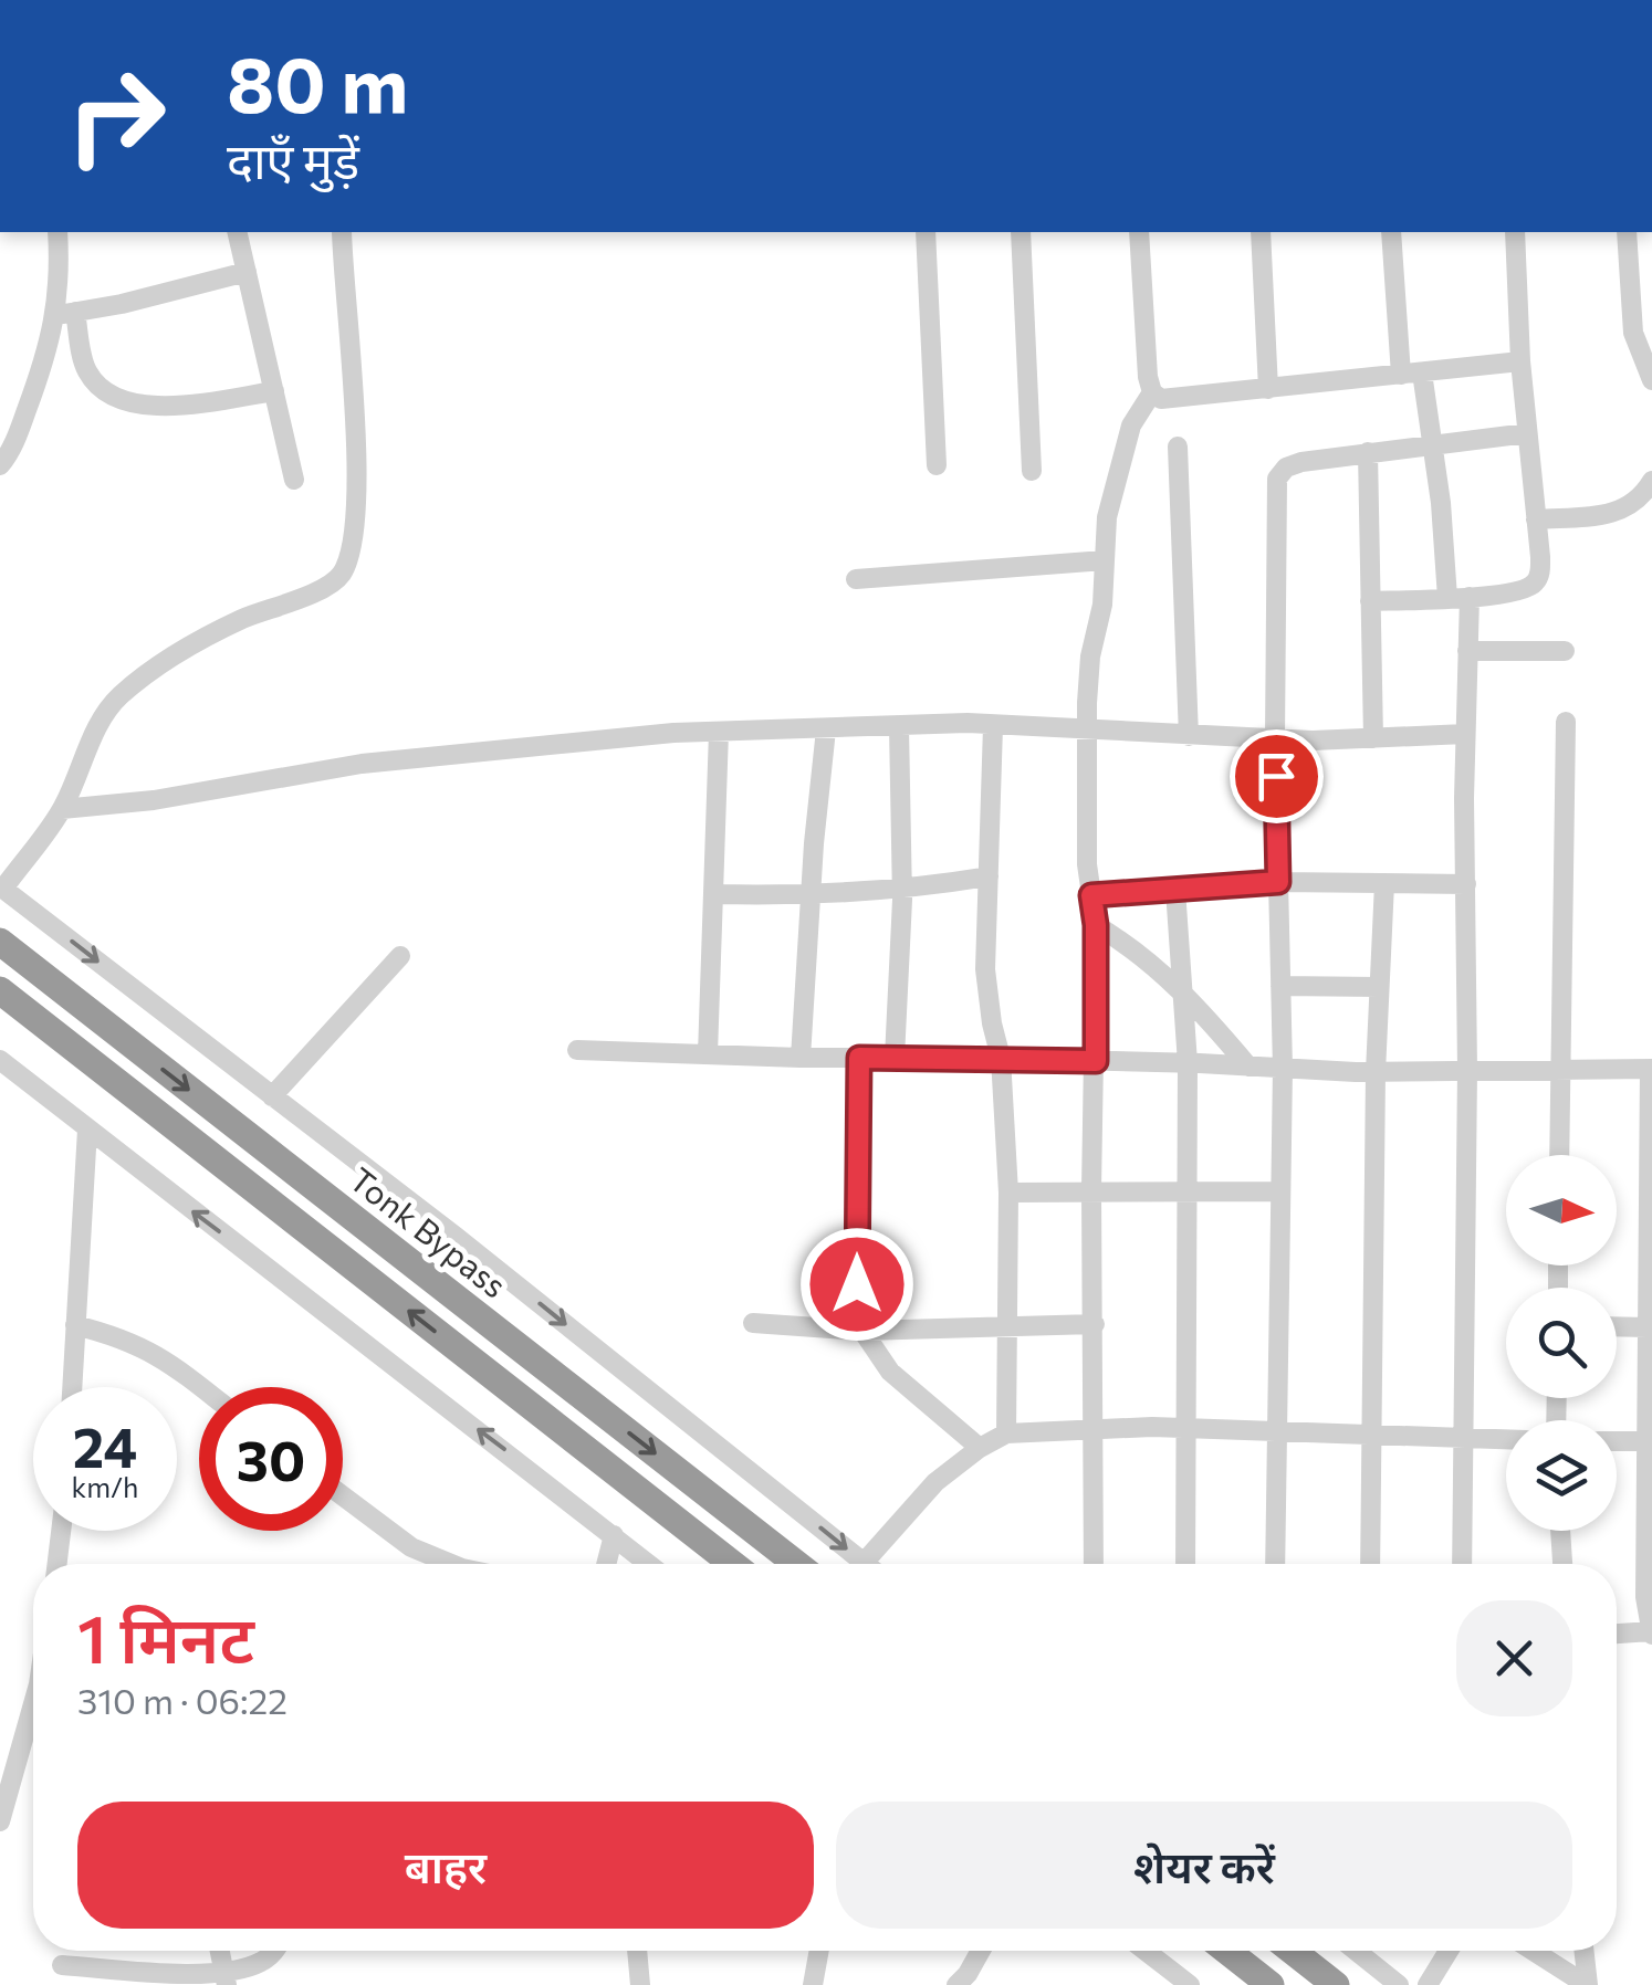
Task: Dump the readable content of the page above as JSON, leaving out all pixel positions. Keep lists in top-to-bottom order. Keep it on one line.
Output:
{"streets":{"highway":["Tonk Bypass"]},"north":"right","page":{"turn":["80 m","दाएँ मुड़ें"],"speed":"24 km/h","limit":"30","heading":["1 मिनट","310 m · 06:22"],"buttons":["बाहर","शेयर करें"]}}
